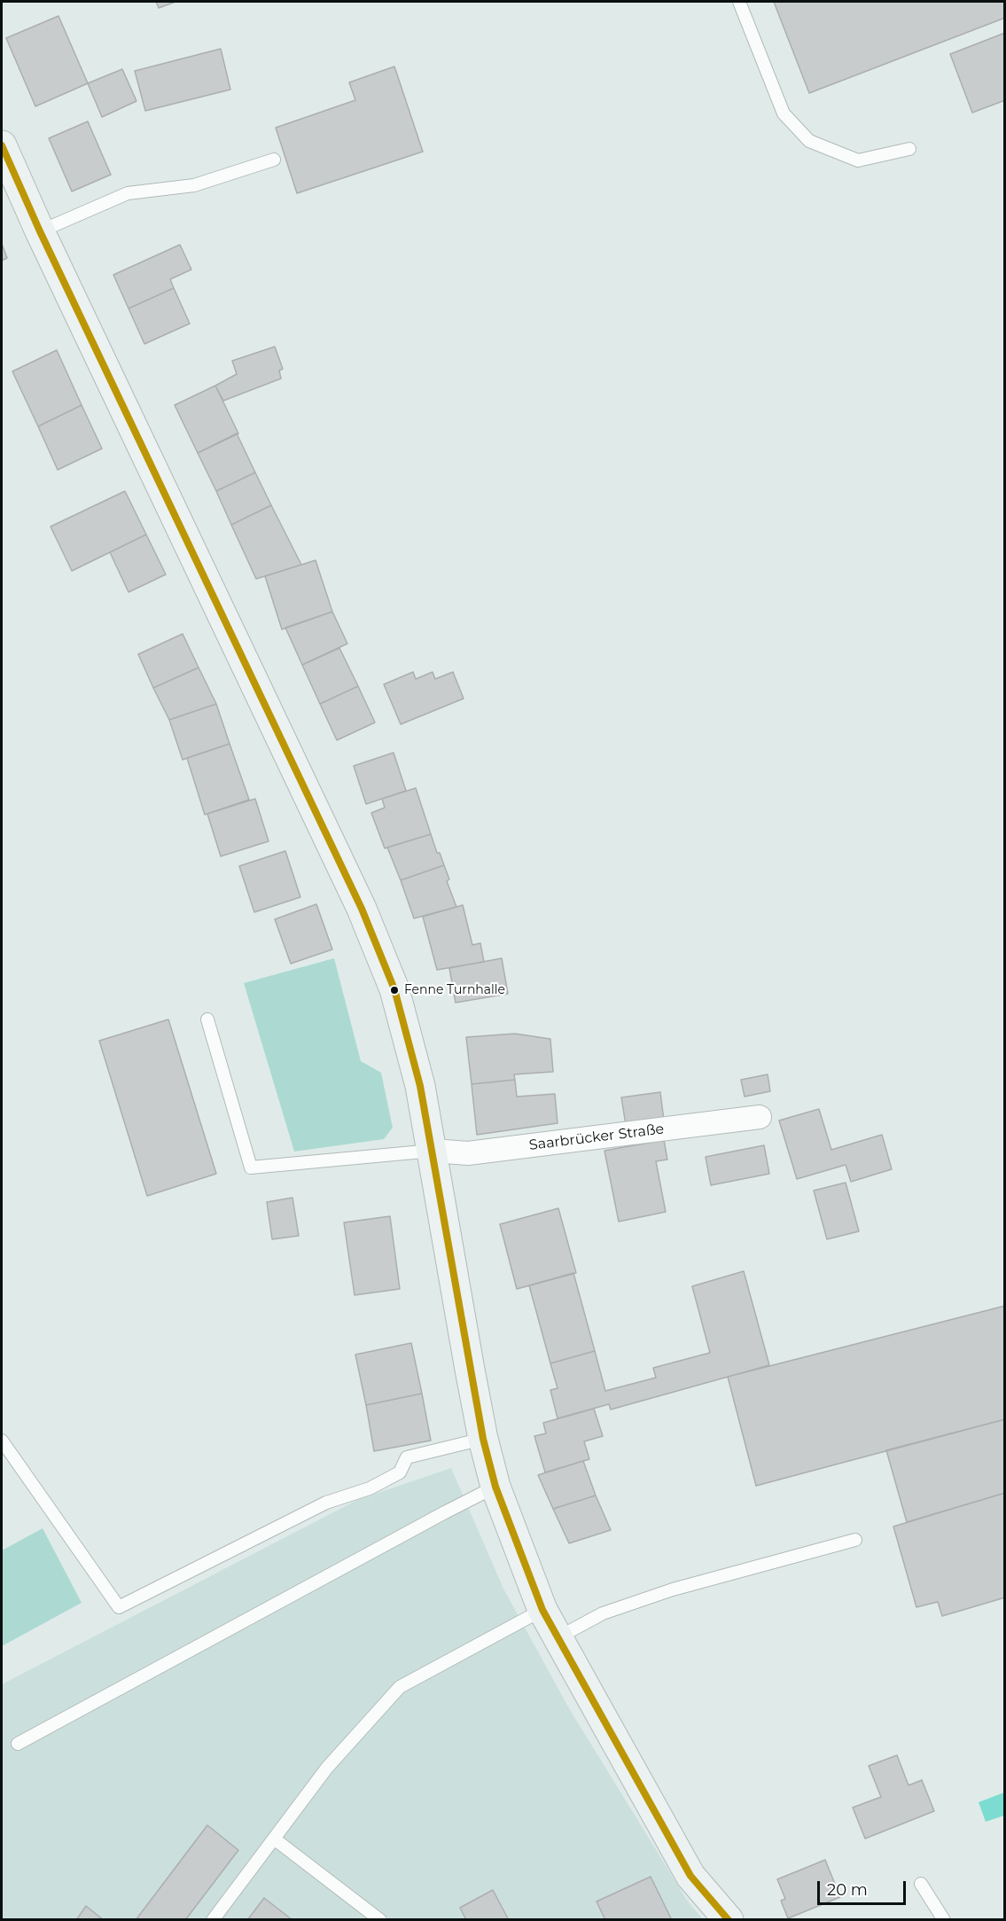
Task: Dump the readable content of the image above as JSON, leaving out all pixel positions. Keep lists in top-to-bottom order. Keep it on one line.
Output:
{"streets":{"street":["Saarbrücker Straße"]},"places":["Fenne Turnhalle"],"scale_bar":"20 m"}
